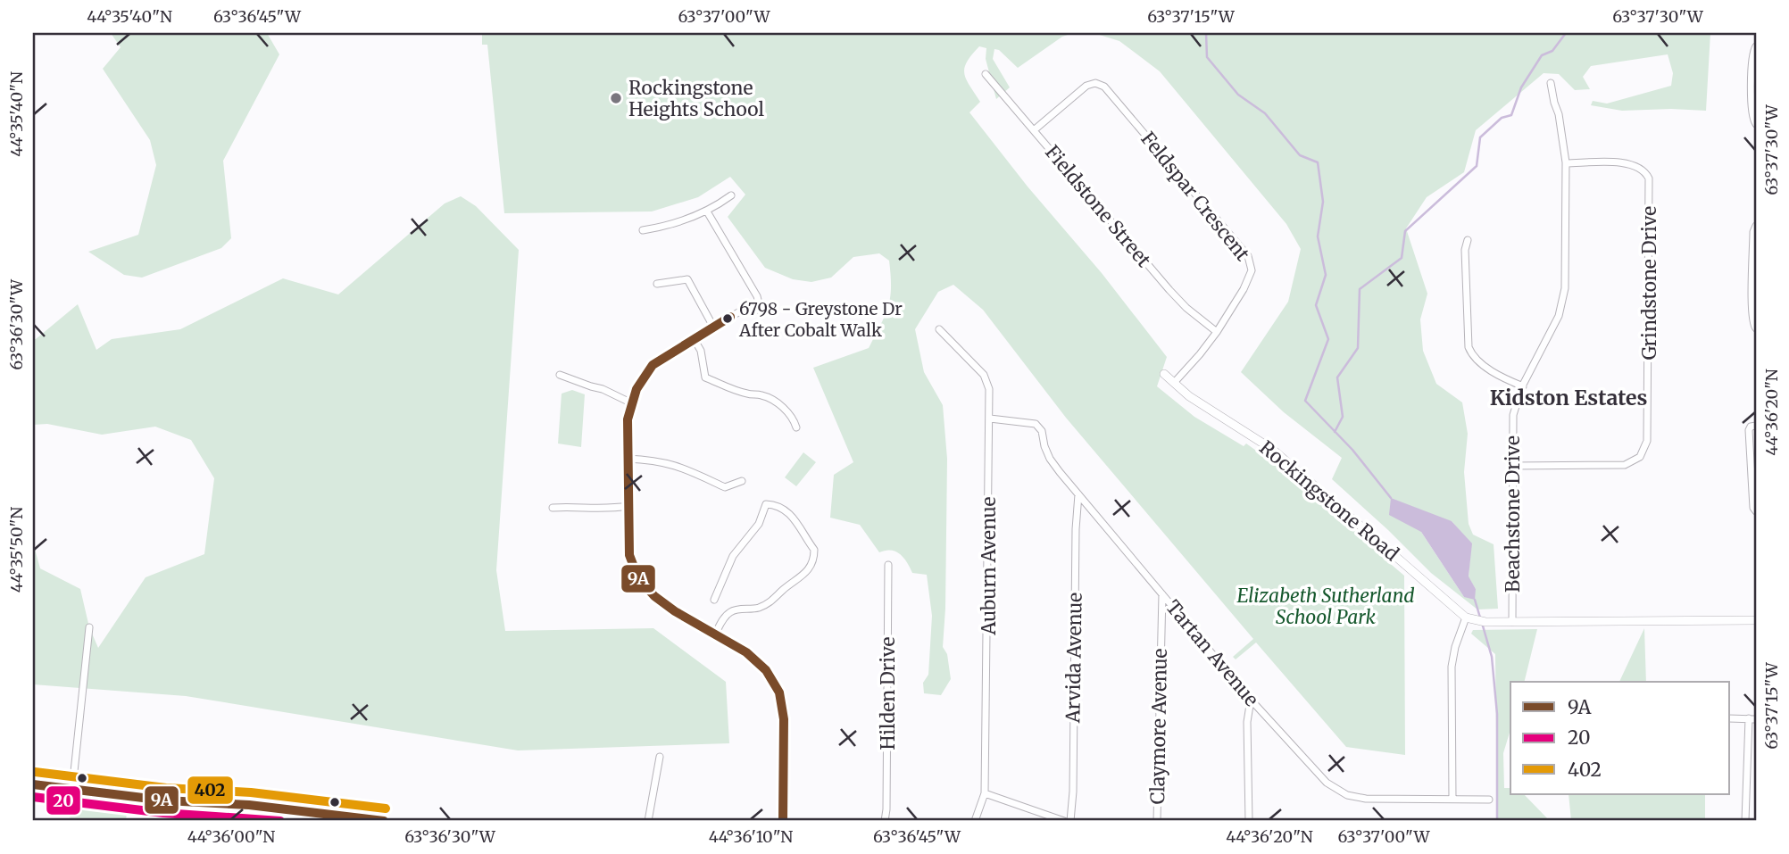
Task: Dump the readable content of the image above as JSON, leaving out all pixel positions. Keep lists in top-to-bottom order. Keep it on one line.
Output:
{"streets":{"street":["Feldspar Crescent","Fieldstone Street","Grindstone Drive","Rockingstone Road","Beachstone Drive","Auburn Avenue","Tartan Avenue","Arvida Avenue","Hilden Drive","Claymore Avenue"]},"crossings":[["Feldspar Crescent","Fieldstone Street"],["Feldspar Crescent","Rockingstone Road"],["Grindstone Drive","Beachstone Drive"],["Auburn Avenue","Tartan Avenue"],["Tartan Avenue","Arvida Avenue"],["Tartan Avenue","Claymore Avenue"]],"districts":["Kidston Estates"],"parks":["Elizabeth Sutherland School Park"],"places":["Rockingstone Heights School","6798 - Greystone Dr After Cobalt Walk"],"lines":["transit line 9A","transit line 402","transit line 20"],"legend":["9A","20","402"],"coordinates":["44°35'40\"N","63°36'45\"W","63°37'00\"W","63°37'15\"W","63°37'30\"W","63°36'30\"W","44°36'20\"N","44°35'50\"N","44°36'00\"N","44°36'10\"N"]}
